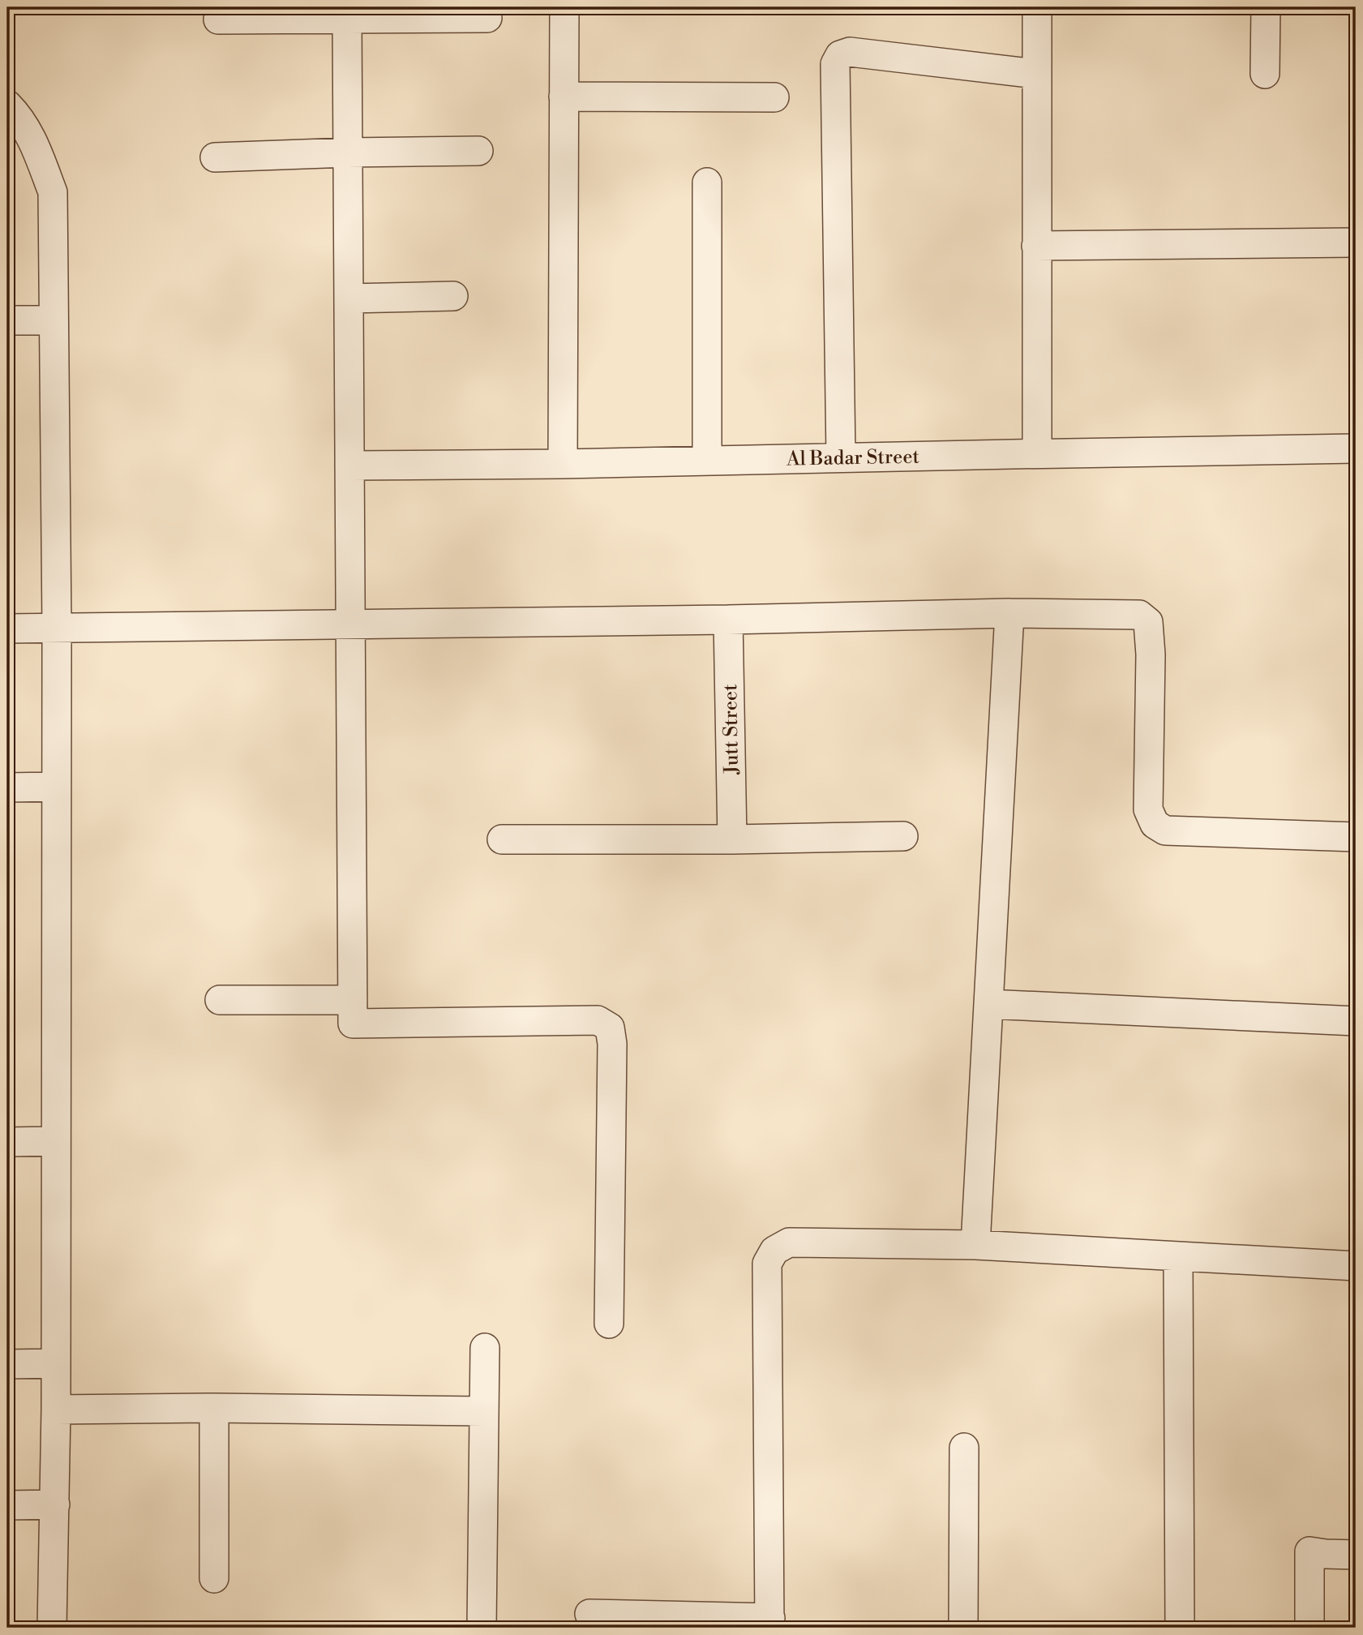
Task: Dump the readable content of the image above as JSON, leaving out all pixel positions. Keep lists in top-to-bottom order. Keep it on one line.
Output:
{"streets":{"street":["Al Badar Street","Jutt Street"]}}
